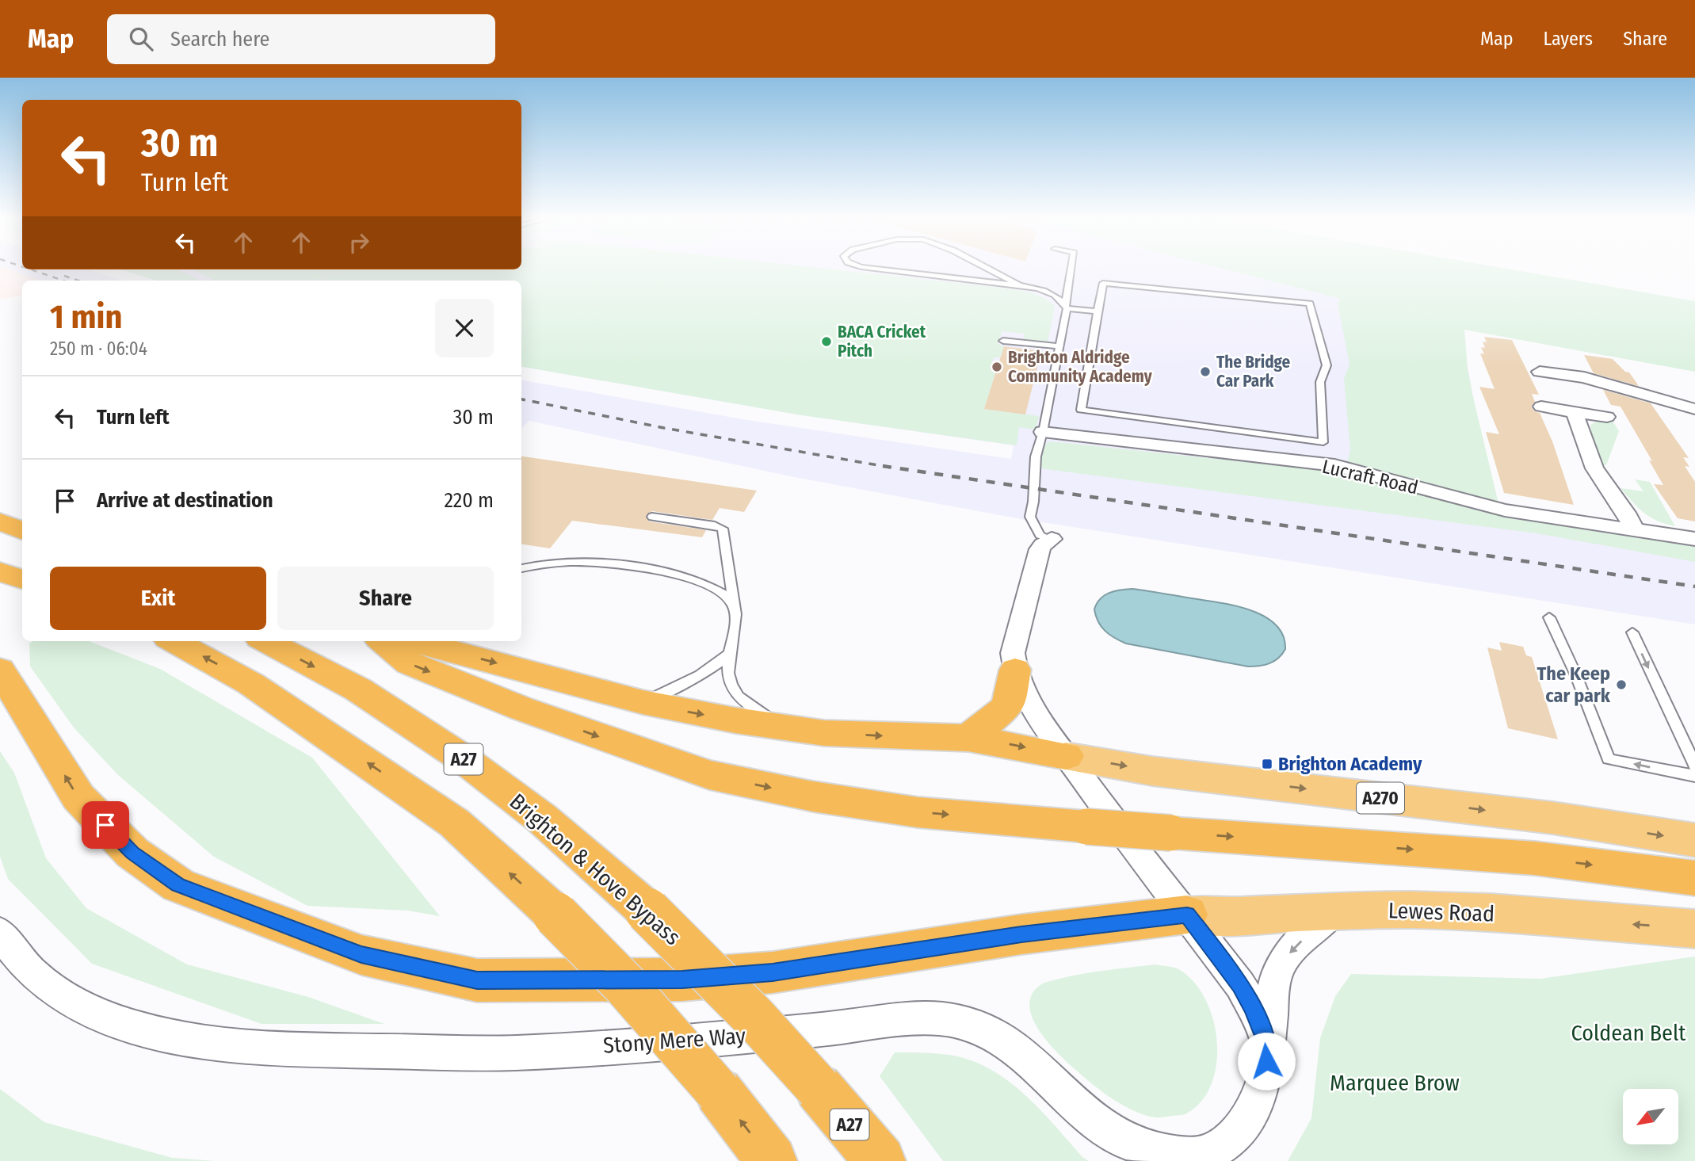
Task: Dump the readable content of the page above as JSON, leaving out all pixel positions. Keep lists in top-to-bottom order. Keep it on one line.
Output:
{"streets":{"highway":["A27","Brighton & Hove Bypass"],"main road":["A270","Lewes Road"],"street":["Lucraft Road","Stony Mere Way"]},"crossings":[["A270","Stony Mere Way"],["Lewes Road","Stony Mere Way"]],"parks":["Coldean Belt","Marquee Brow"],"places":{"other":["BACA Cricket Pitch","Brighton Aldridge Community Academy","The Bridge Car Park","The Keep car park"],"transit":["Brighton Academy"]},"north":"bottom left","page":{"header":"Map","search":"Search here","nav":["Map","Layers","Share"],"turn":["30 m","Turn left"],"heading":["1 min","250 m · 06:04"],"list":[{"name":"Turn left","value":"30 m"},{"name":"Arrive at destination","value":"220 m"}],"buttons":["Exit","Share"]}}
